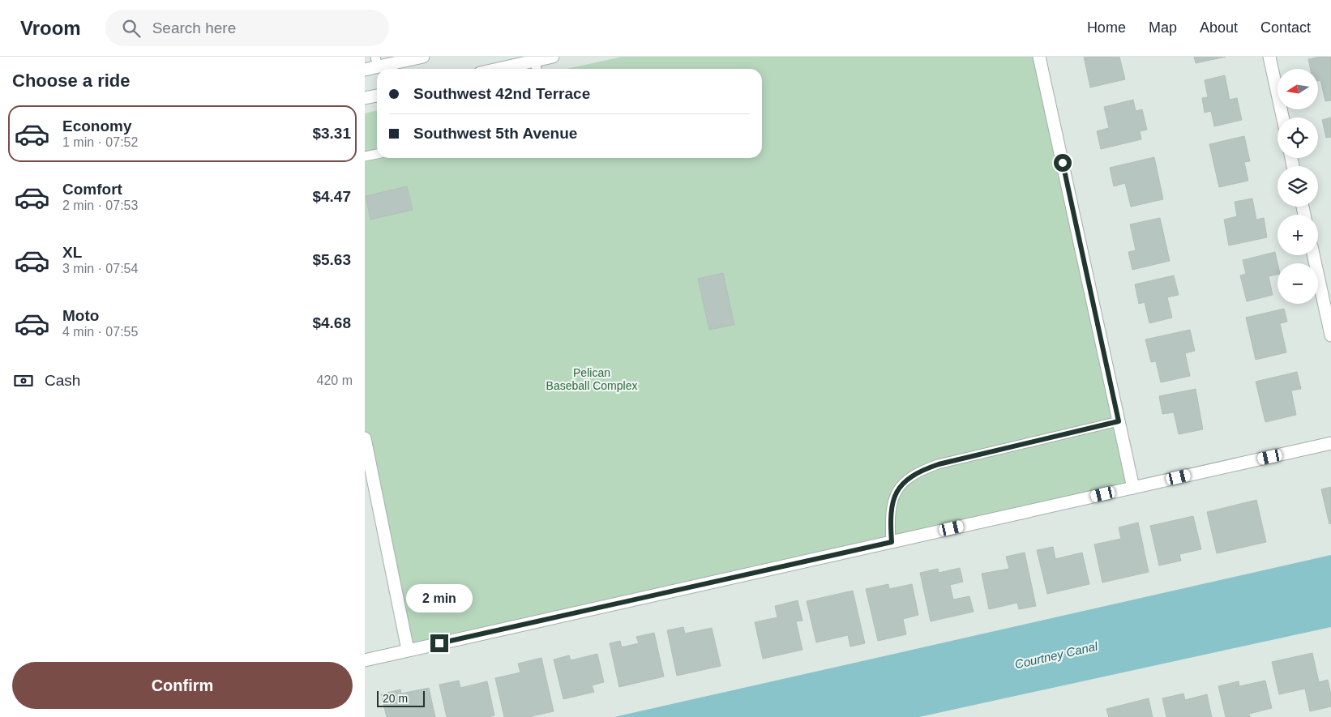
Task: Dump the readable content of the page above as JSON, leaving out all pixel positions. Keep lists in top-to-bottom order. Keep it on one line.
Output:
{"water":["Courtney Canal"],"parks":["Pelican Baseball Complex"],"scale_bar":"20 m","north":"left","page":{"header":"Vroom","search":"Search here","nav":["Home","Map","About","Contact"],"heading":"Choose a ride","map_buttons":["+","−"],"banner":["Southwest 42nd Terrace","Southwest 5th Avenue"],"list":[{"name":"Economy","note":"1 min · 07:52","value":"$3.31"},{"name":"Comfort","note":"2 min · 07:53","value":"$4.47"},{"name":"XL","note":"3 min · 07:54","value":"$5.63"},{"name":"Moto","note":"4 min · 07:55","value":"$4.68"}],"pay":["Cash","420 m"],"bubble":"2 min","buttons":"Confirm","scale":"20 m"}}
